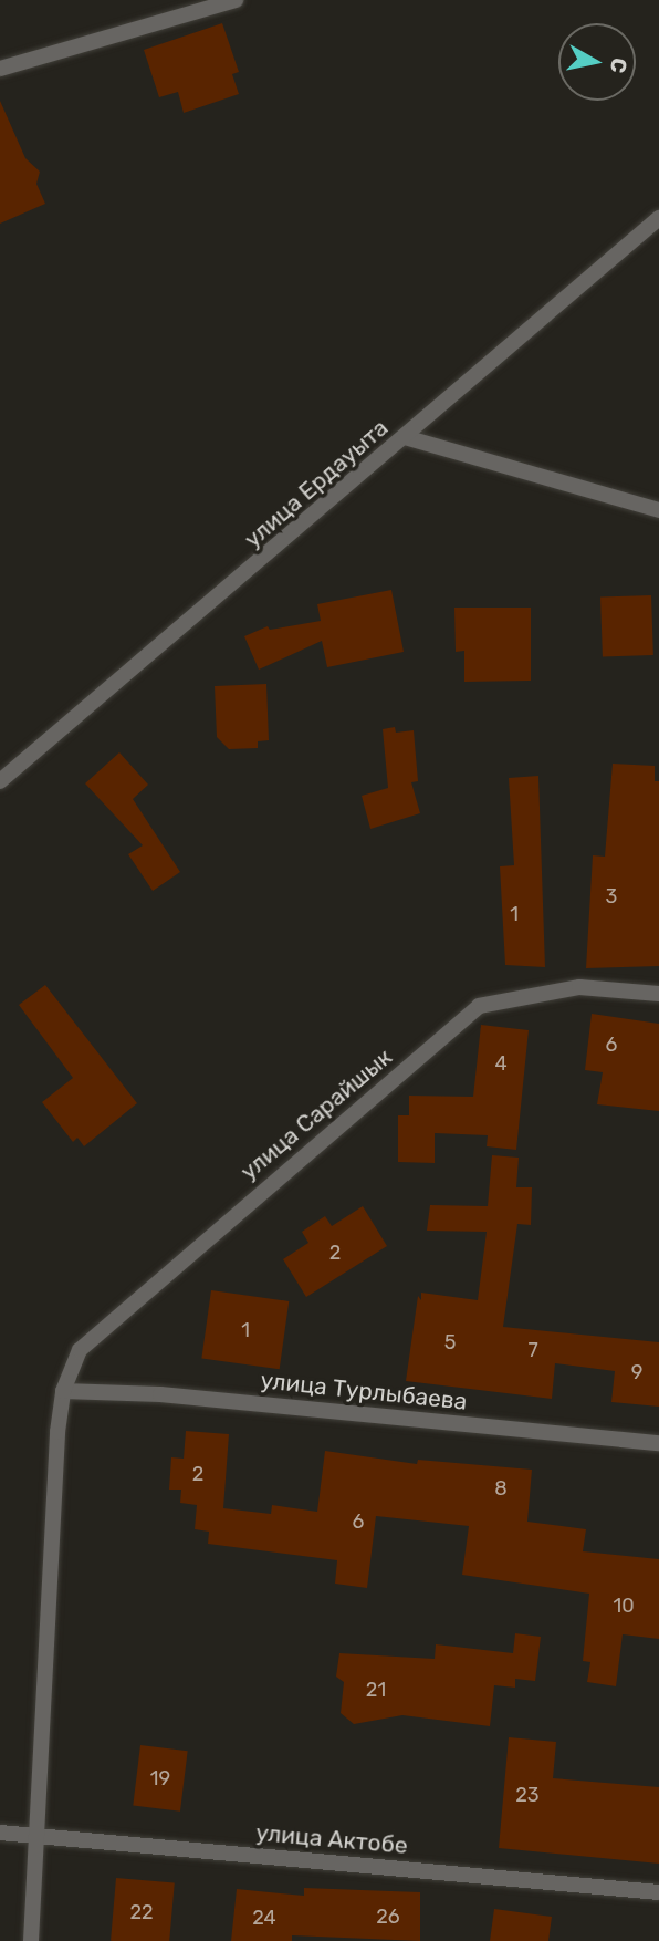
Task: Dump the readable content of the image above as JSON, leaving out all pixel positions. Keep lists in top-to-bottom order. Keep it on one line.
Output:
{"streets":{"street":["улица Ердауыта","улица Сарайшык","улица Турлыбаева","улица Актобе"]},"crossings":[["улица Сарайшык","улица Турлыбаева"],["улица Сарайшык","улица Актобе"]],"house_numbers":["3","1","6","4","2","1","5","7","9","2","8","6","10","21","19","23","22","26","24"],"north":"right"}
